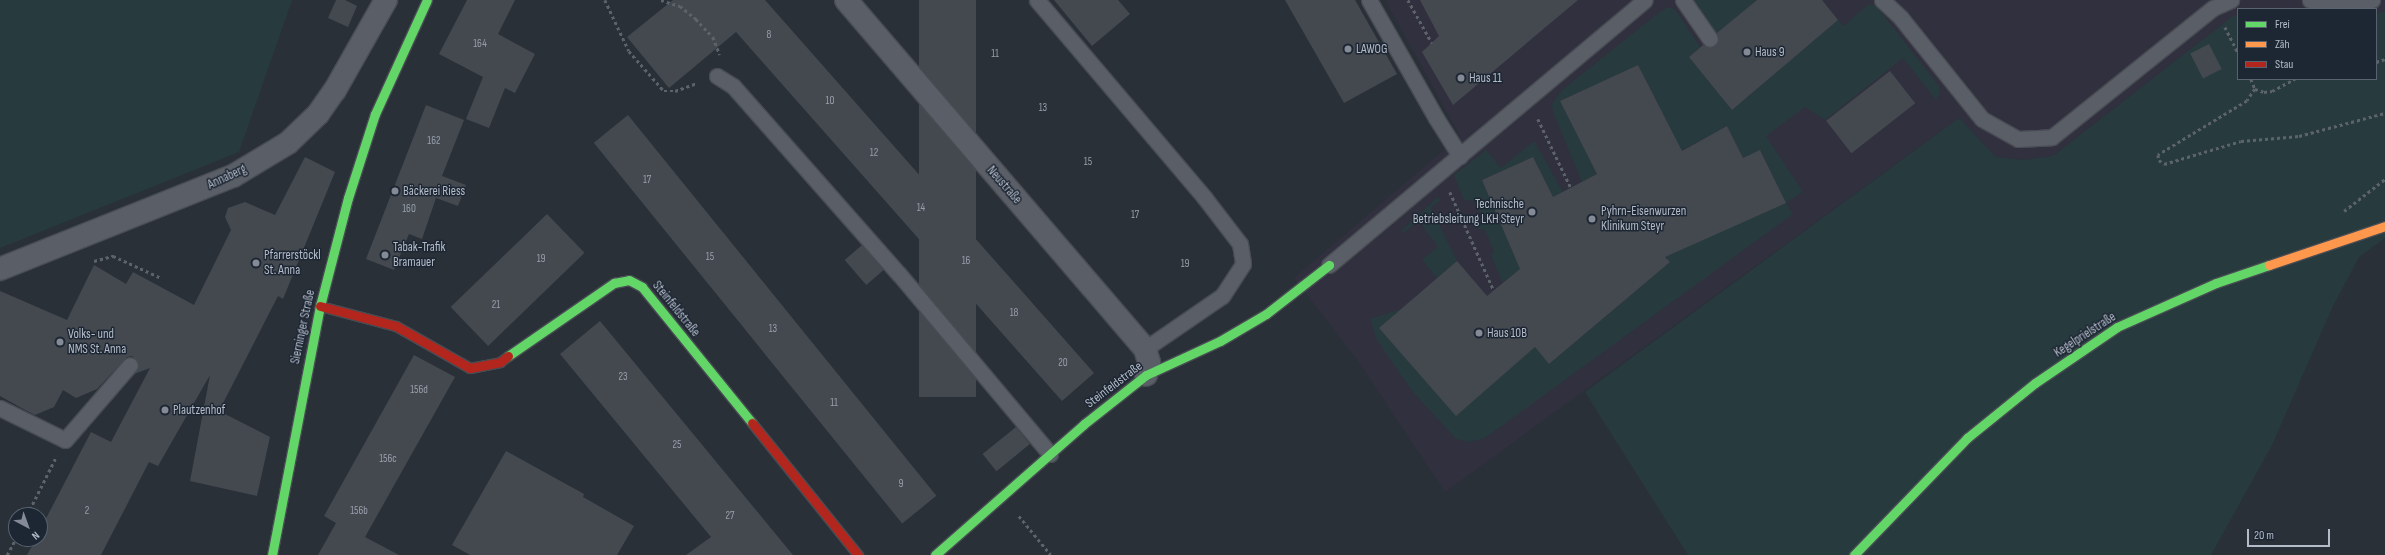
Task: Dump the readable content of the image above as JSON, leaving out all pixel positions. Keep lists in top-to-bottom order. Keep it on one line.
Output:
{"streets":{"street":["Annaberg","Neustraße","Steinfeldstraße","Sierninger Straße","Kegelprielstraße"]},"crossings":[["Steinfeldstraße","Sierninger Straße"]],"places":["LAWOG","Haus 9","Haus 11","Bäckerei Riess","Technische Betriebsleitung LKH Steyr","Pyhrn-Eisenwurzen Klinikum Steyr","Tabak-Trafik Bramauer","Pfarrerstöckl St. Anna","Haus 10B","Volks- und NMS St. Anna","Plautzenhof"],"house_numbers":["8","164","11","10","13","162","12","15","17","14","160","17","15","19","16","19","21","18","13","20","23","156d","11","25","156c","9","2","156b","27"],"legend":["Frei","Zäh","Stau"],"scale_bar":"20 m","north":"bottom right"}
